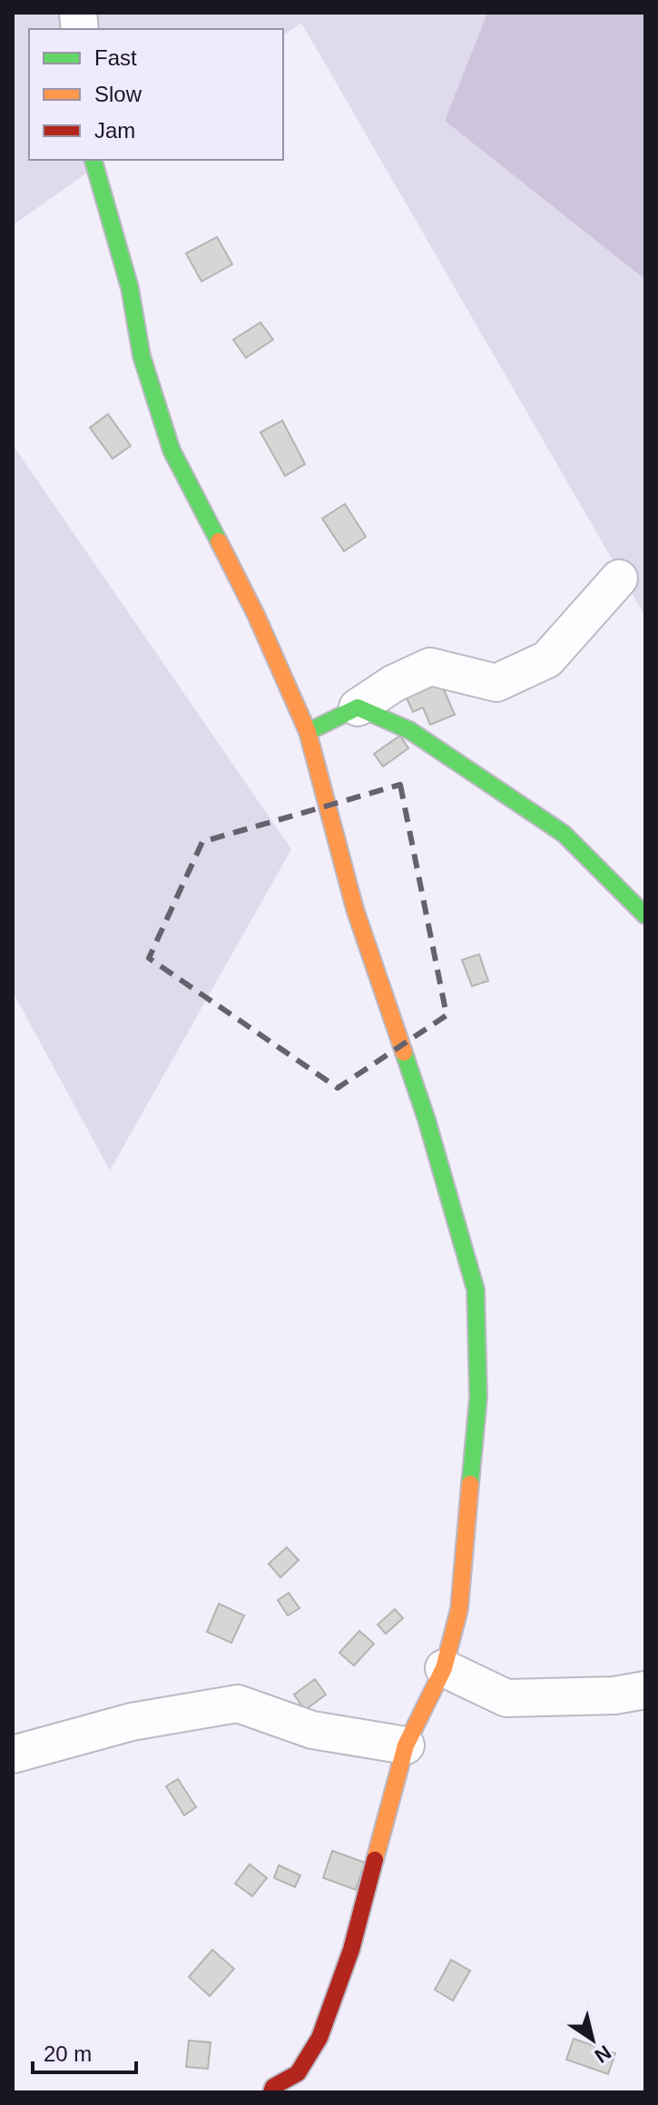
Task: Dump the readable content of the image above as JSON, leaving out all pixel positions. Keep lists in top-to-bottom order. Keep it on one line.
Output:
{"legend":["Fast","Slow","Jam"],"scale_bar":"20 m","north":"bottom right"}
